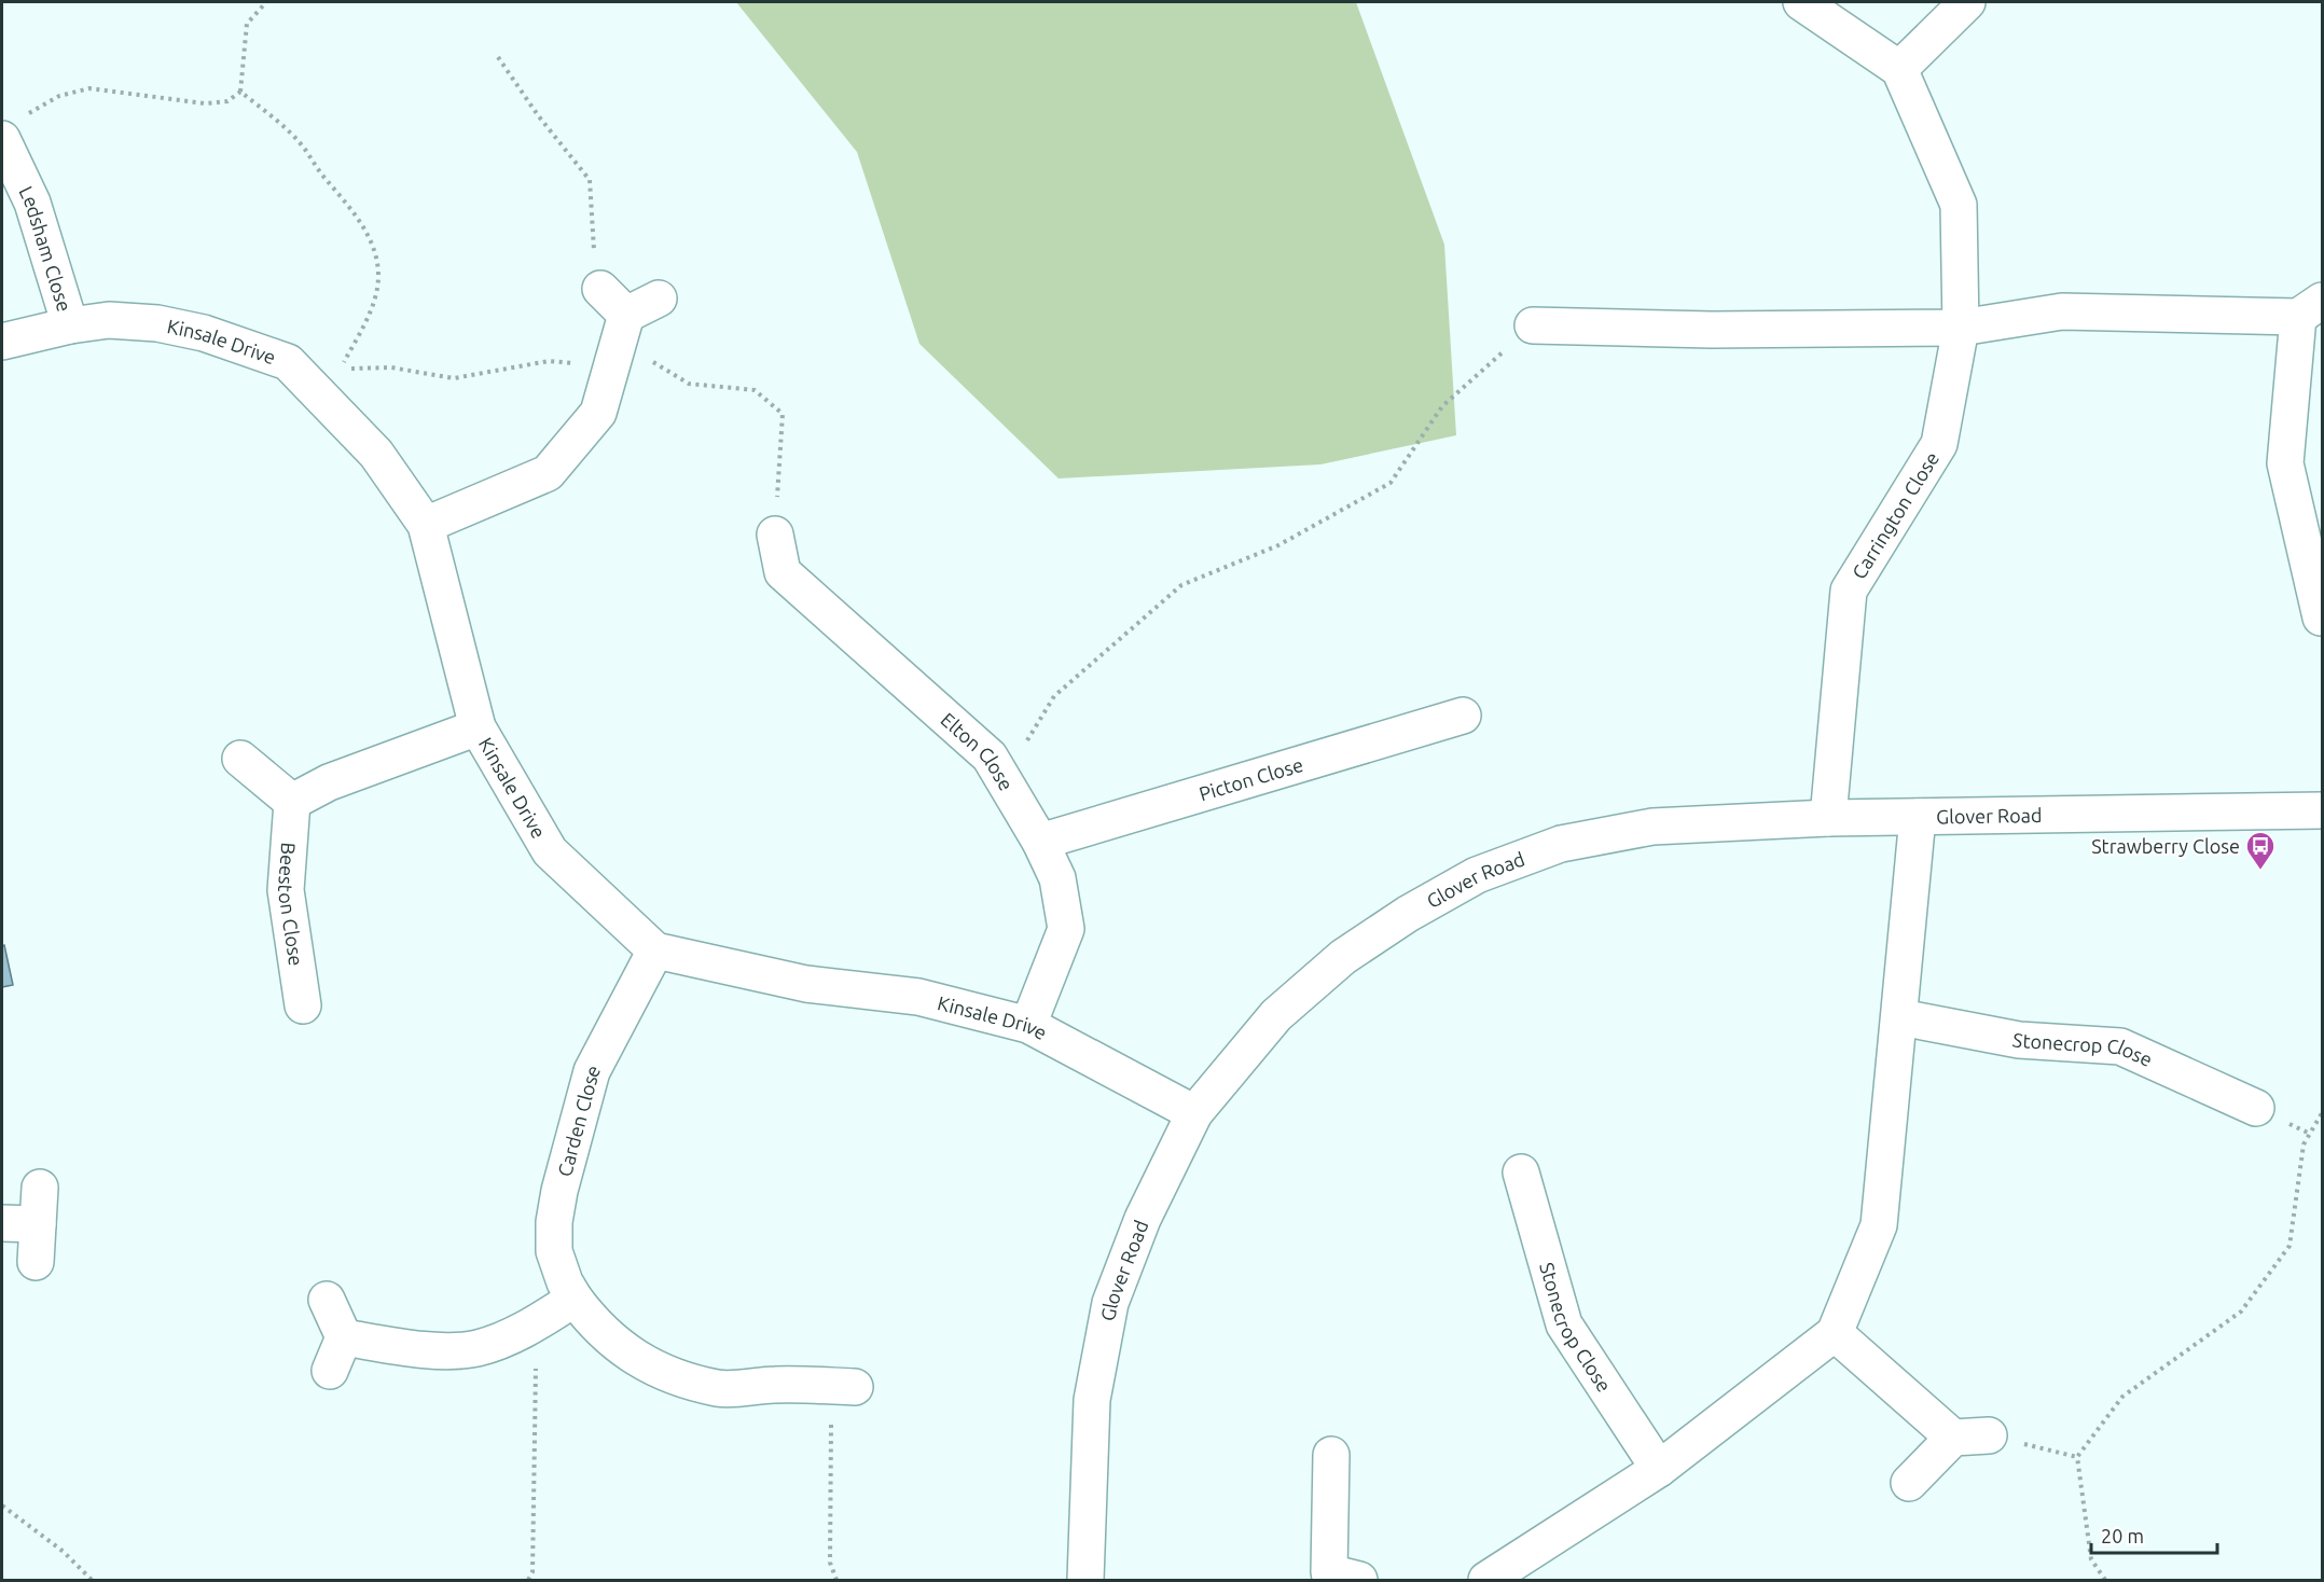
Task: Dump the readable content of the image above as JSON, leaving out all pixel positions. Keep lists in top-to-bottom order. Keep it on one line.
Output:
{"streets":{"street":["Ledsham Close","Kinsale Drive","Carrington Close","Elton Close","Picton Close","Glover Road","Beeston Close","Stonecrop Close","Carden Close"]},"crossings":[["Ledsham Close","Kinsale Drive"],["Kinsale Drive","Elton Close"],["Kinsale Drive","Glover Road"],["Kinsale Drive","Carden Close"],["Carrington Close","Glover Road"],["Elton Close","Picton Close"]],"places":{"bus stop":["Strawberry Close"]},"scale_bar":"20 m"}
